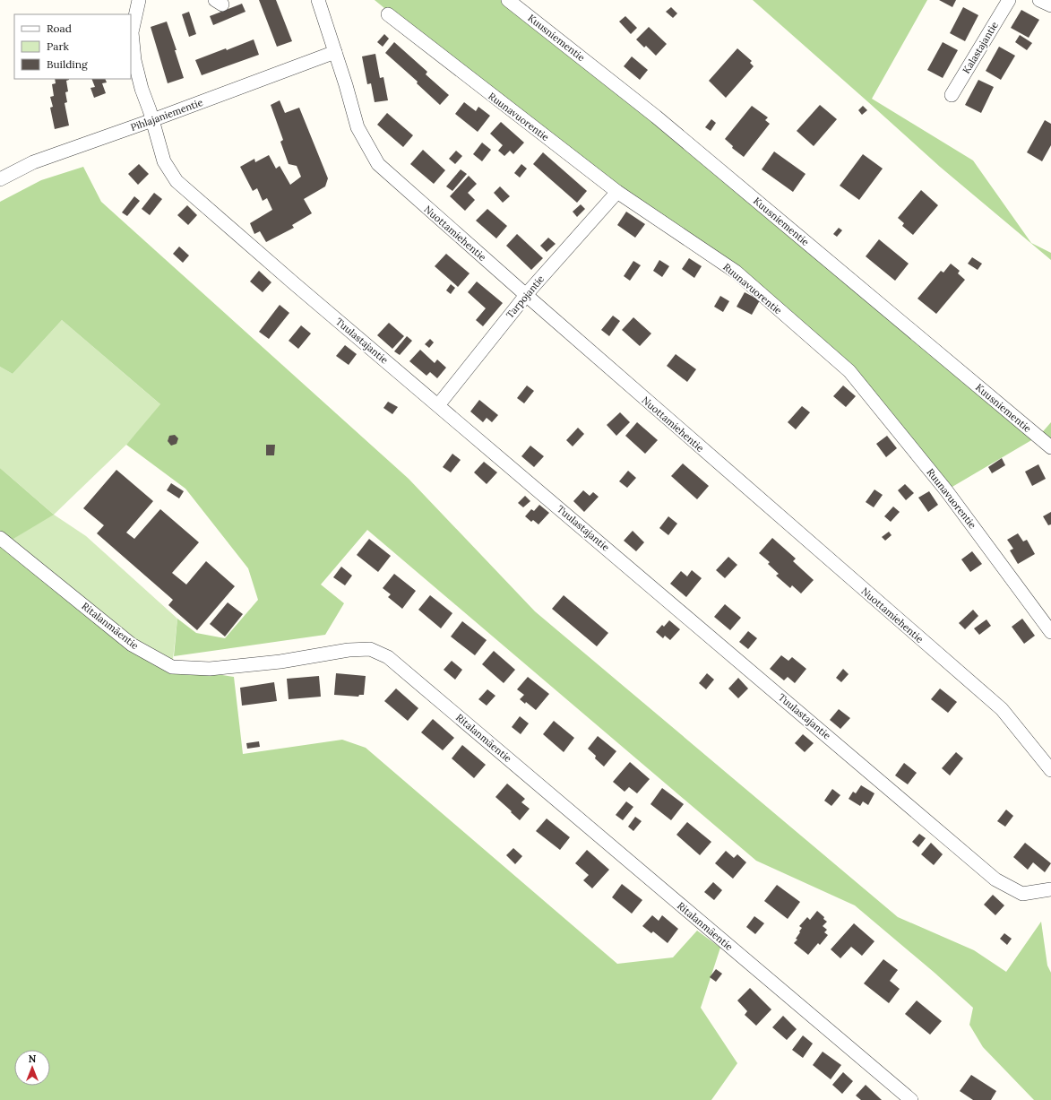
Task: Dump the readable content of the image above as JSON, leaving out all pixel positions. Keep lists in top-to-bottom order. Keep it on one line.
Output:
{"streets":{"street":["Kuusniementie","Kalastajantie","Pihlajaniementie","Ruunavuorentie","Nuottamiehentie","Tarpojantie","Tuulastajantie","Ritalanmäentie"]},"crossings":[["Pihlajaniementie","Nuottamiehentie"],["Pihlajaniementie","Tuulastajantie"],["Ruunavuorentie","Tarpojantie"],["Nuottamiehentie","Tarpojantie"],["Tarpojantie","Tuulastajantie"]],"legend":["Road","Park","Building"],"north":"top"}
